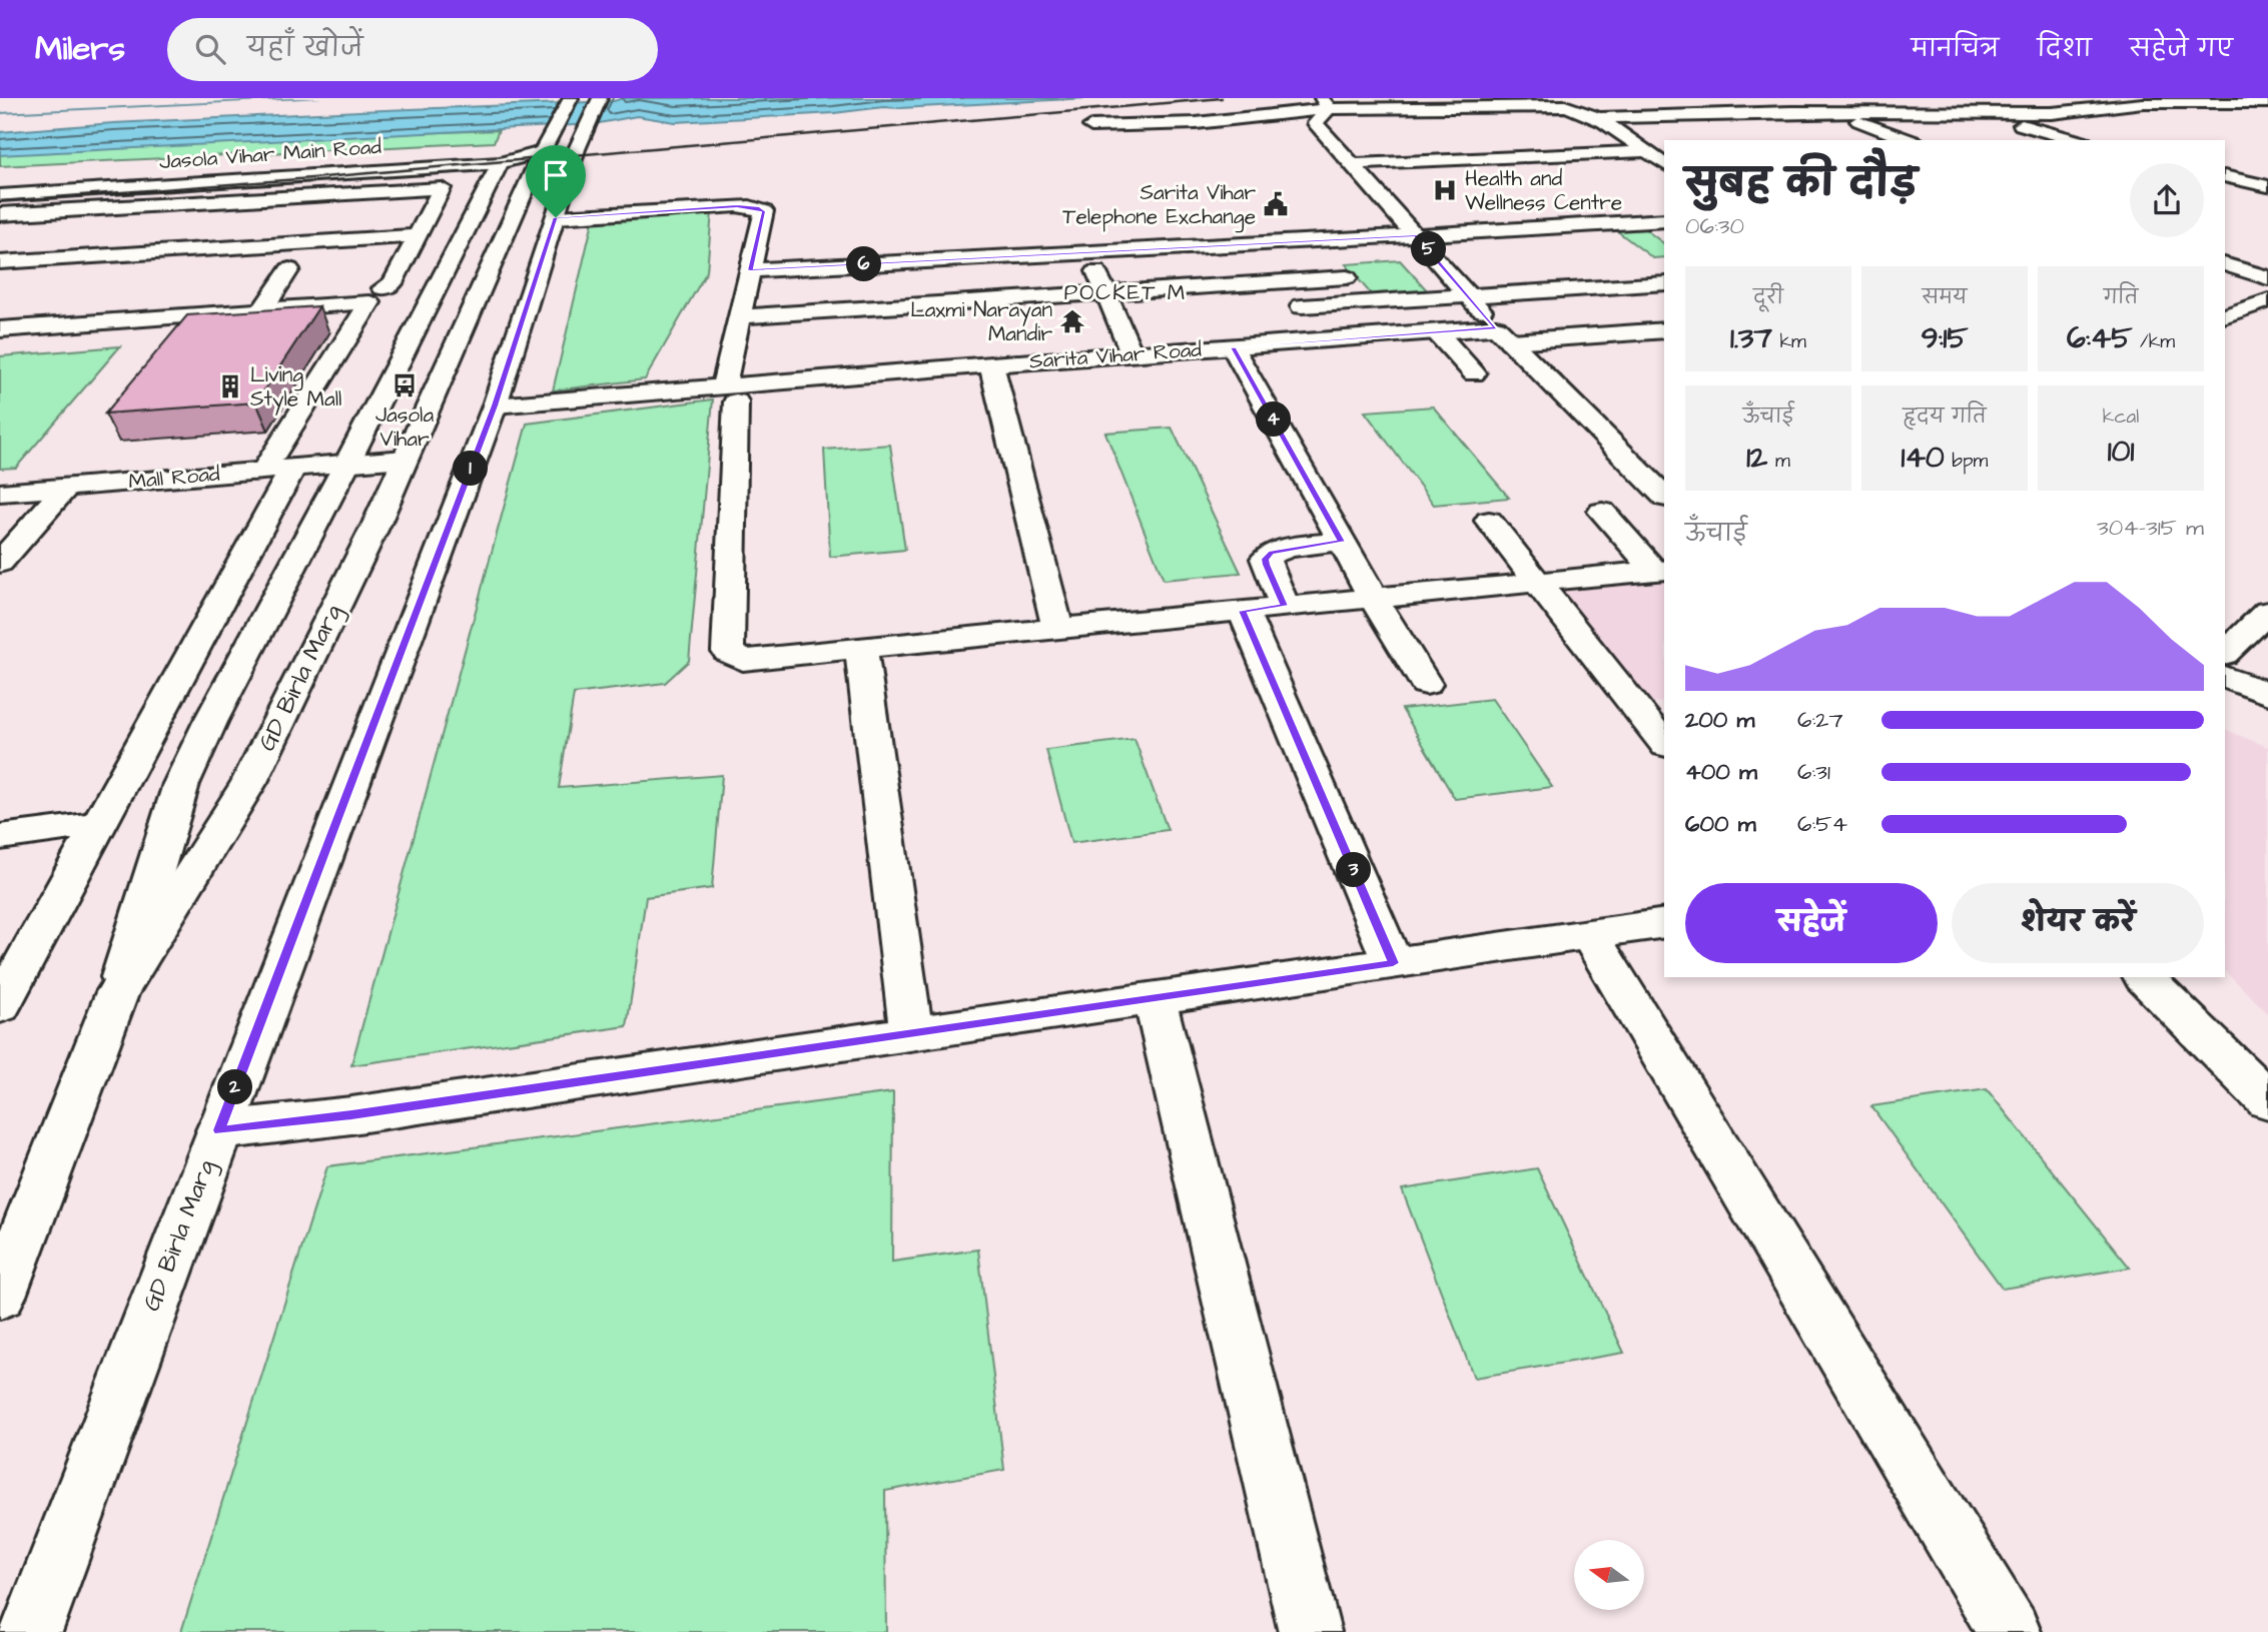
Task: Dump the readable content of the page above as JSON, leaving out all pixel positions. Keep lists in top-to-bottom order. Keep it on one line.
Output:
{"streets":{"street":["Jasola Vihar Main Road","Sarita Vihar Road","Mall Road","GD Birla Marg"]},"crossings":[["Jasola Vihar Main Road","GD Birla Marg"],["Sarita Vihar Road","GD Birla Marg"],["Mall Road","GD Birla Marg"]],"districts":["POCKET M"],"places":{"hospital":["Health and Wellness Centre"],"public building":["Sarita Vihar Telephone Exchange"],"temple":["Laxmi Narayan Mandir"],"bus stop":["Jasola Vihar"],"building":["Living Style Mall"]},"north":"left","page":{"header":"Milers","search":"यहाँ खोजें","nav":["मानचित्र","दिशा","सहेजे गए"],"heading":["सुबह की दौड़","06:30"],"pins":["5","6","4","1","3","2"],"stats":[["दूरी","1.37 km"],["समय","9:15"],["गति","6:45 /km"],["ऊँचाई","12 m"],["हृदय गति","140 bpm"],["kcal","101"]],"chart":["ऊँचाई","304–315 m"],"list":[{"name":"200 m","note":"6:27"},{"name":"400 m","note":"6:31"},{"name":"600 m","note":"6:54"}],"buttons":["सहेजें","शेयर करें"]}}
